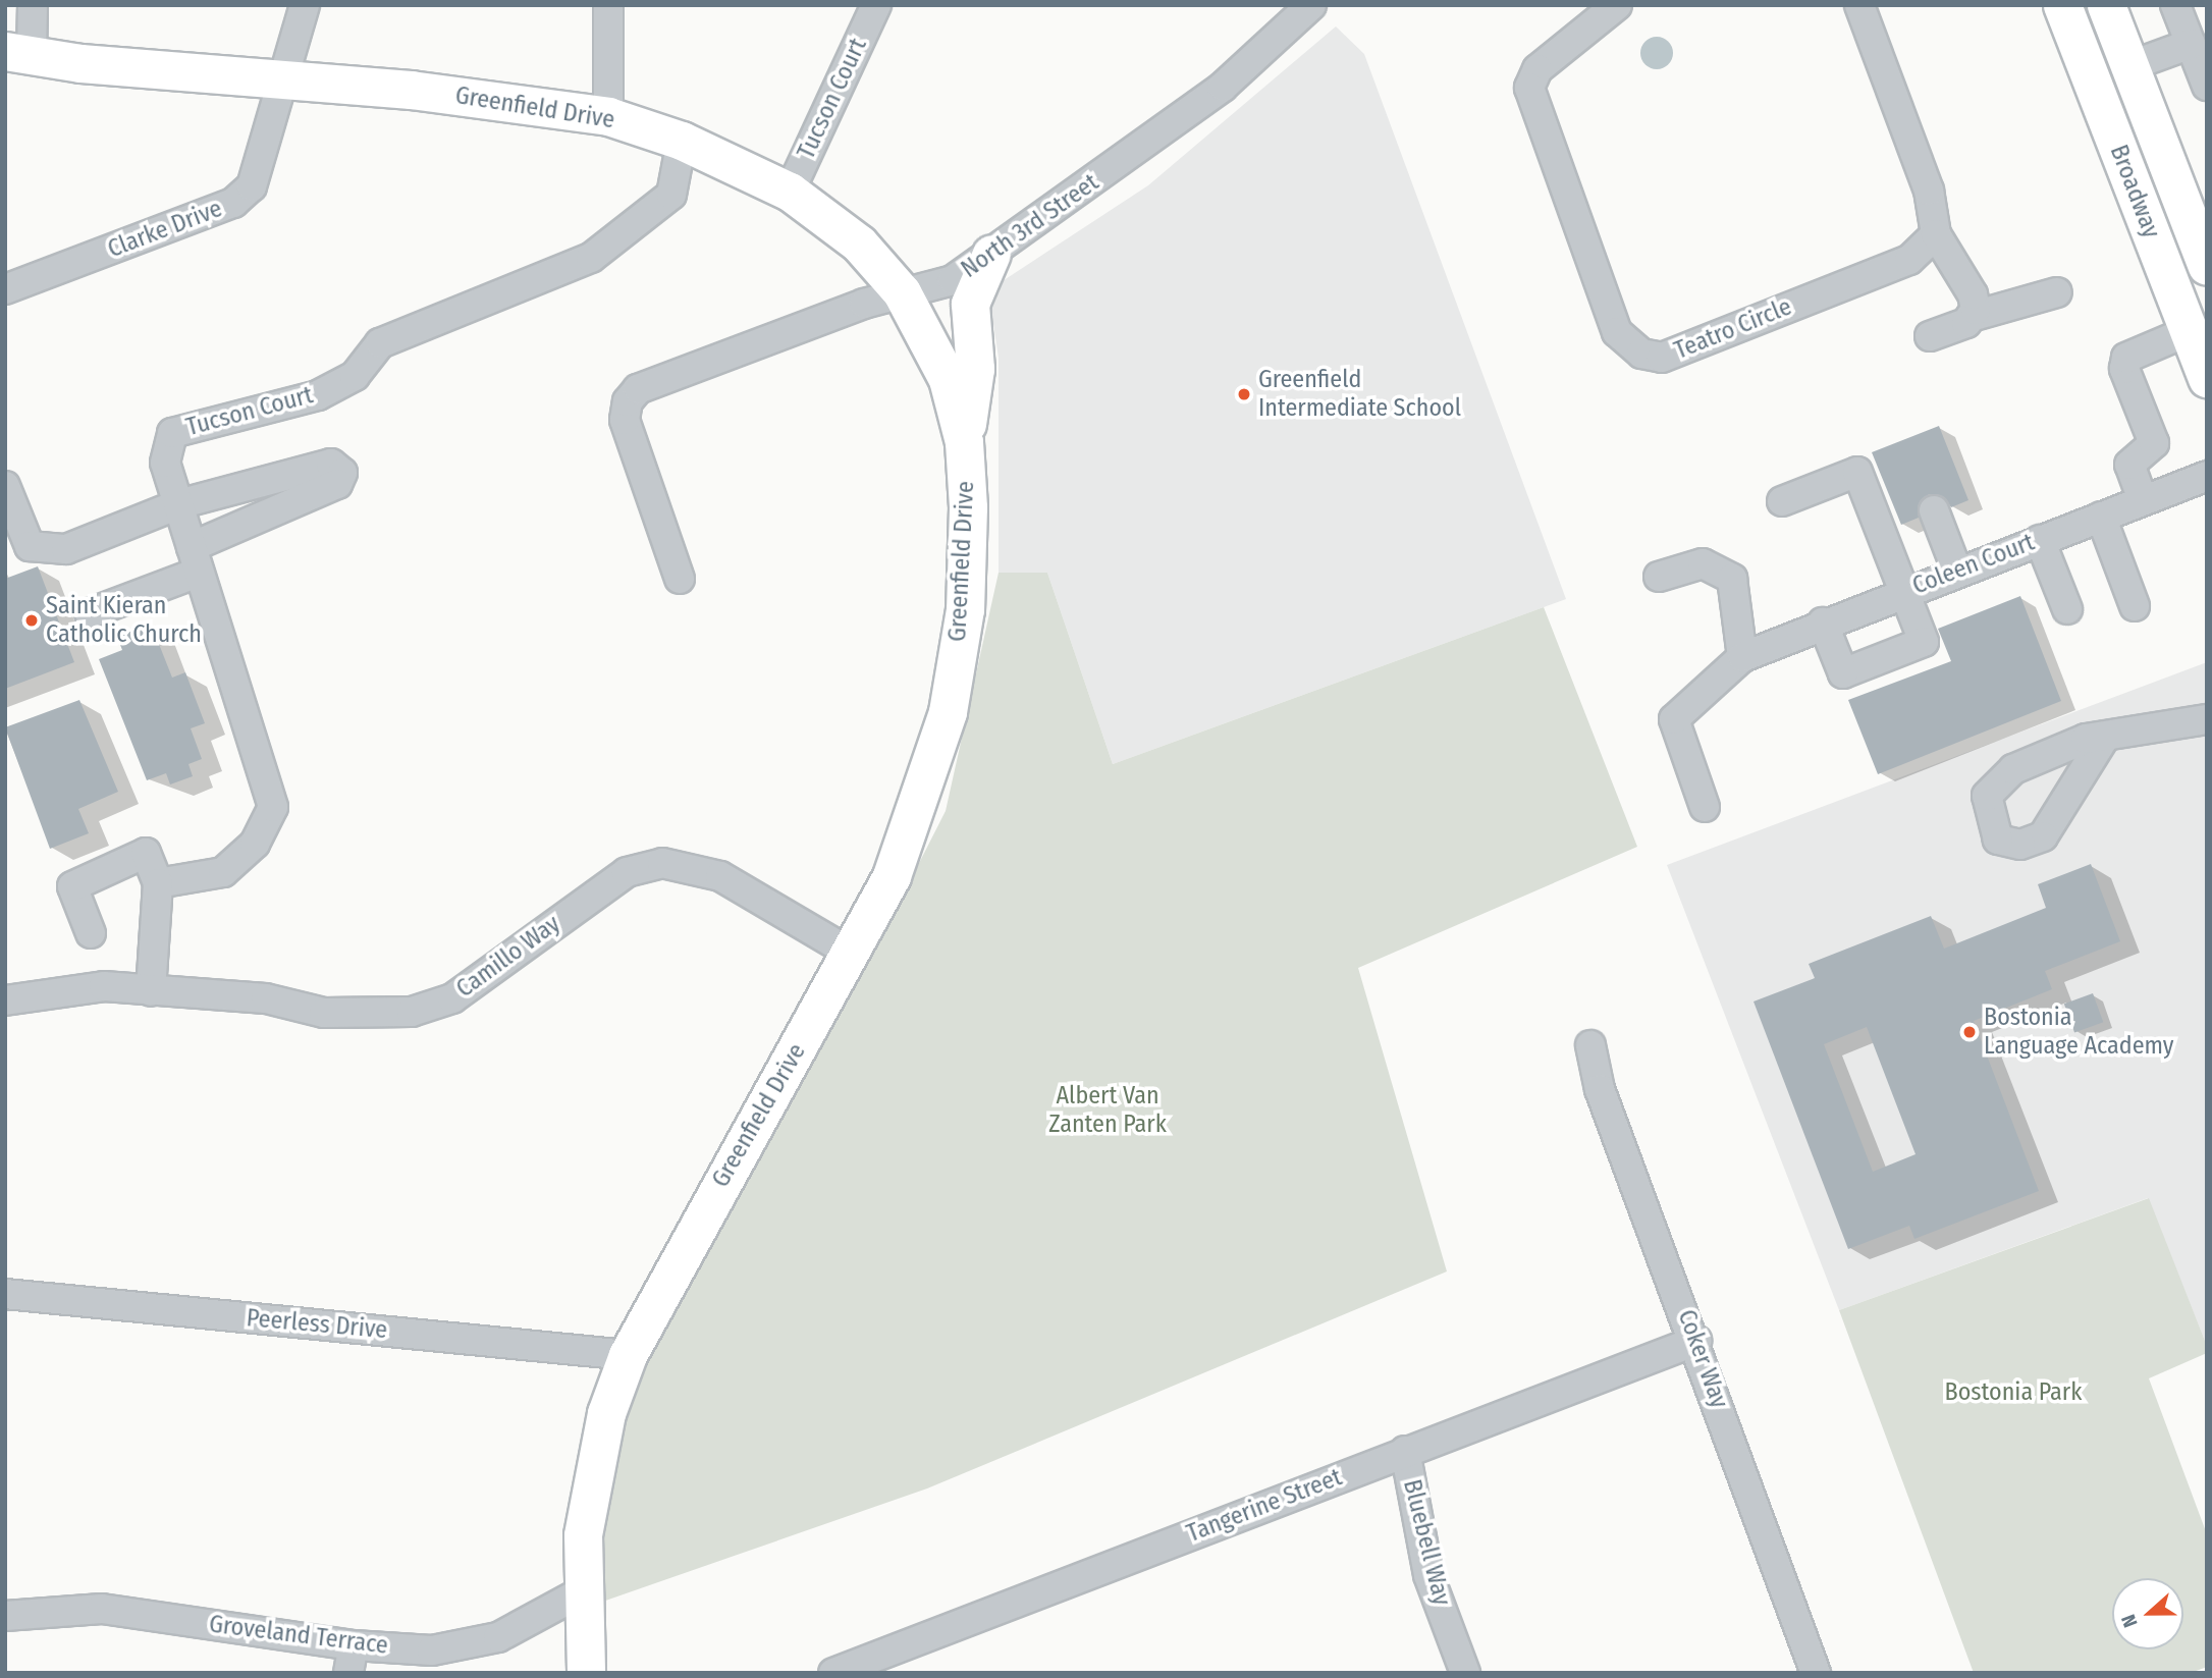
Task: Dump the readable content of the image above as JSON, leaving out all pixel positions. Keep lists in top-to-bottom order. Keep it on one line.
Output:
{"streets":{"main road":["Greenfield Drive","Broadway"],"street":["Tucson Court","North 3rd Street","Clarke Drive","Teatro Circle","Coleen Court","Camillo Way","Peerless Drive","Coker Way","Tangerine Street","Bluebell Way","Groveland Terrace"]},"crossings":[["Tucson Court","Greenfield Drive"],["Greenfield Drive","North 3rd Street"],["Greenfield Drive","Clarke Drive"],["Greenfield Drive","Camillo Way"],["Greenfield Drive","Peerless Drive"],["Greenfield Drive","Groveland Terrace"],["Coker Way","Tangerine Street"],["Tangerine Street","Bluebell Way"]],"parks":["Albert Van Zanten Park","Bostonia Park"],"places":["Greenfield Intermediate School","Saint Kieran Catholic Church","Bostonia Language Academy"],"north":"left"}
